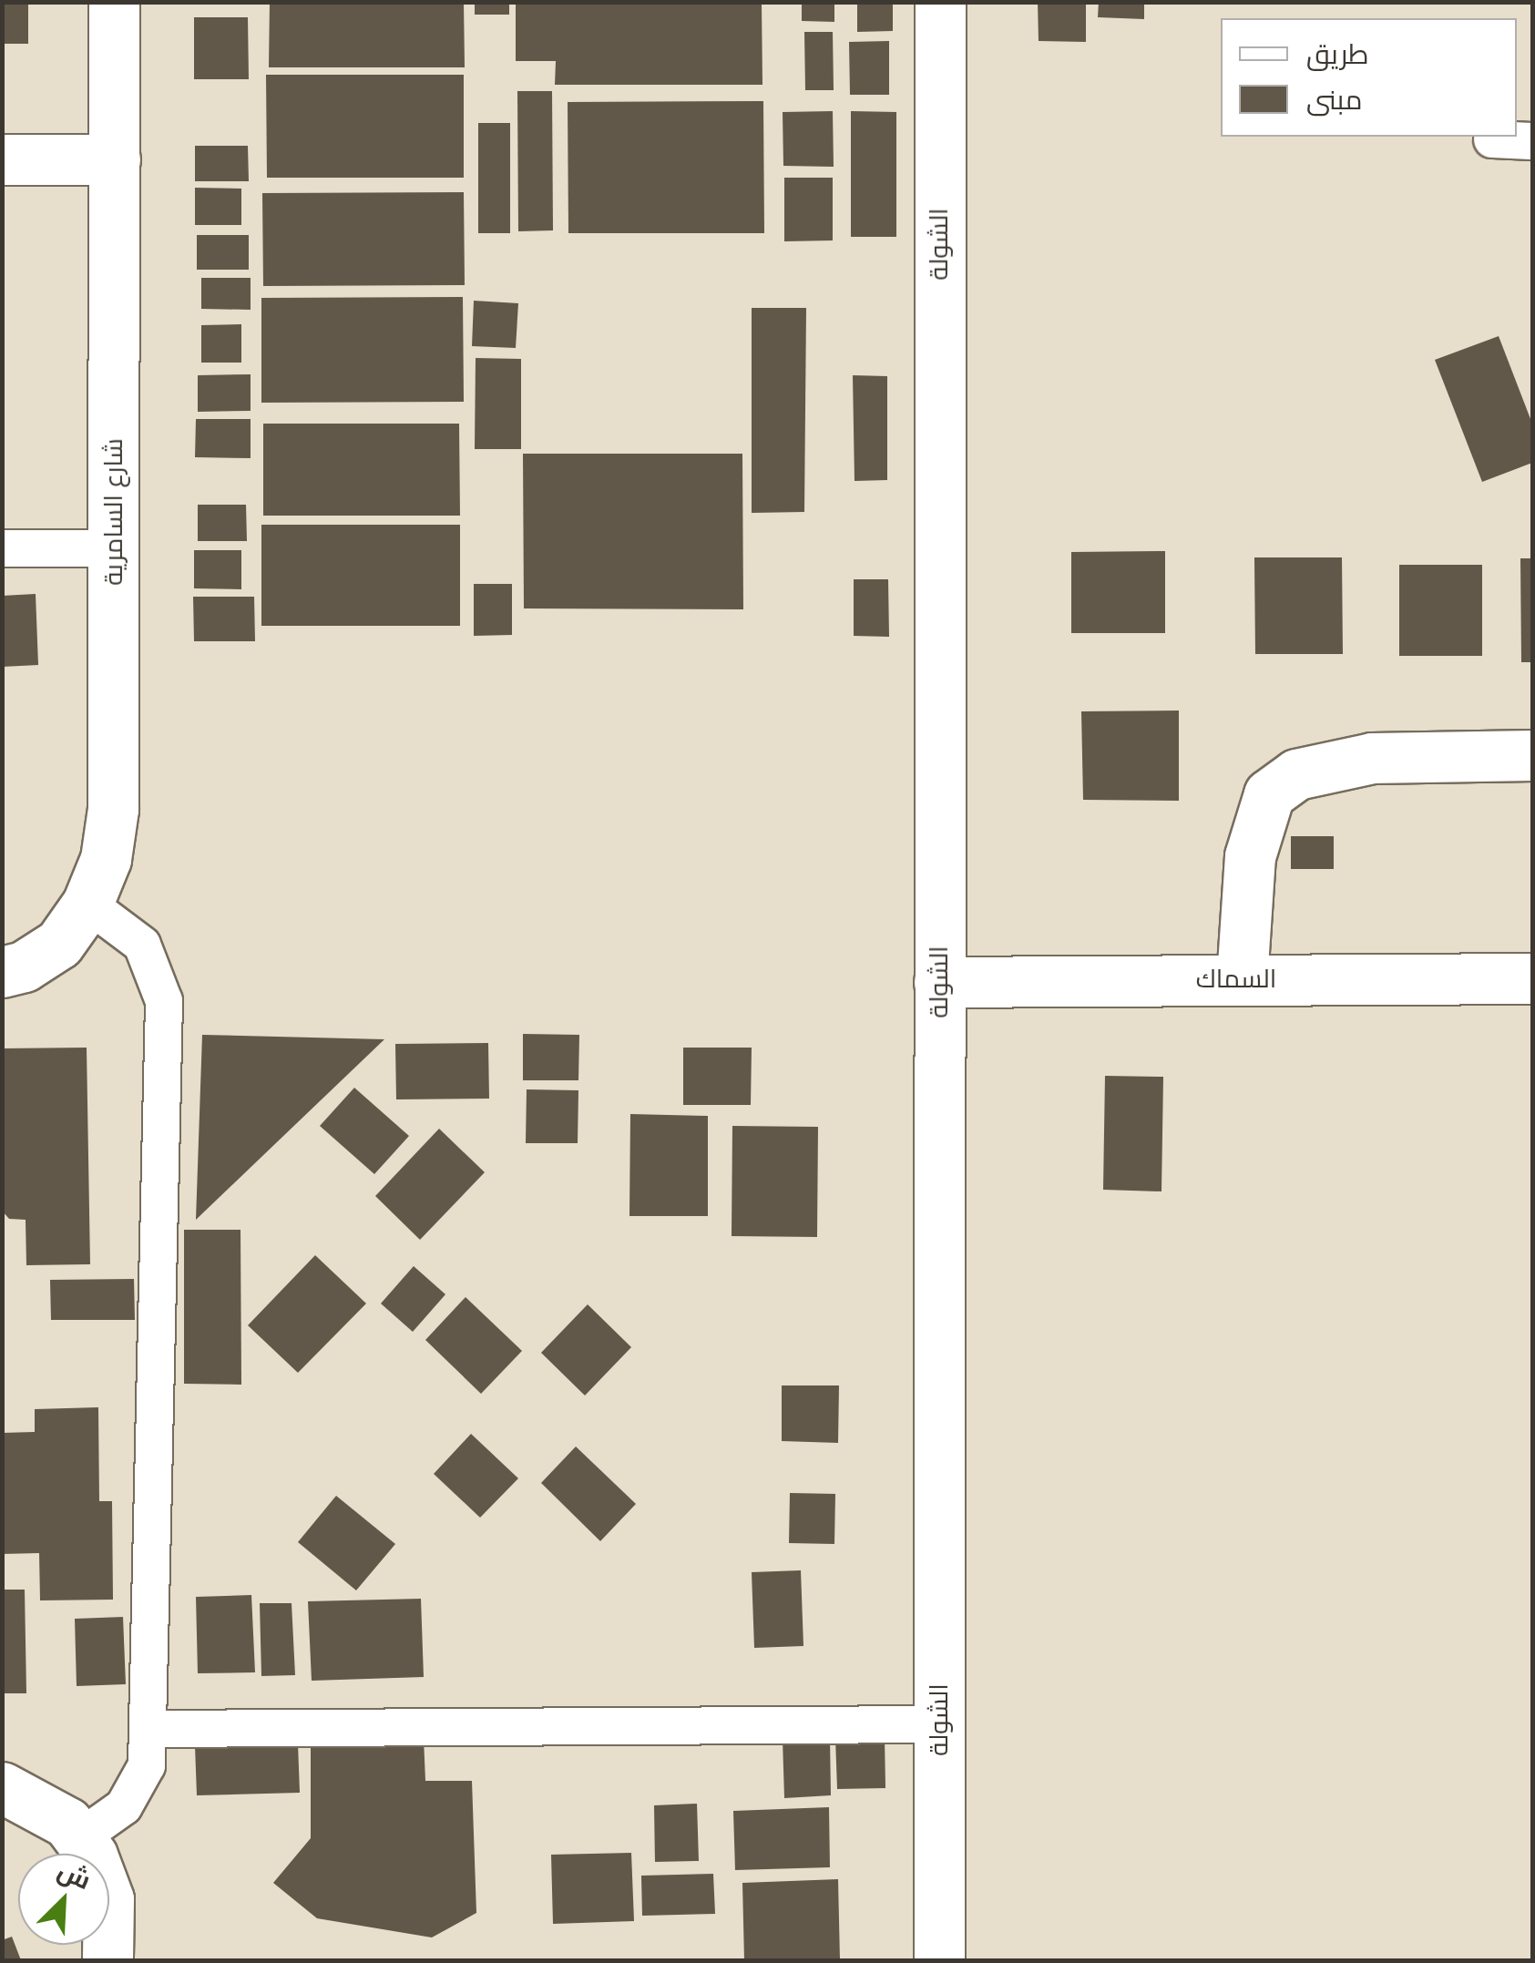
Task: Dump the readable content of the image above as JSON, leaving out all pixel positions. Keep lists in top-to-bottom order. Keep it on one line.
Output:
{"streets":{"street":["الشولة","شارع السامرية","السماك"]},"crossings":[["الشولة","السماك"]],"legend":["طريق","مبنى"],"north":"top right"}
